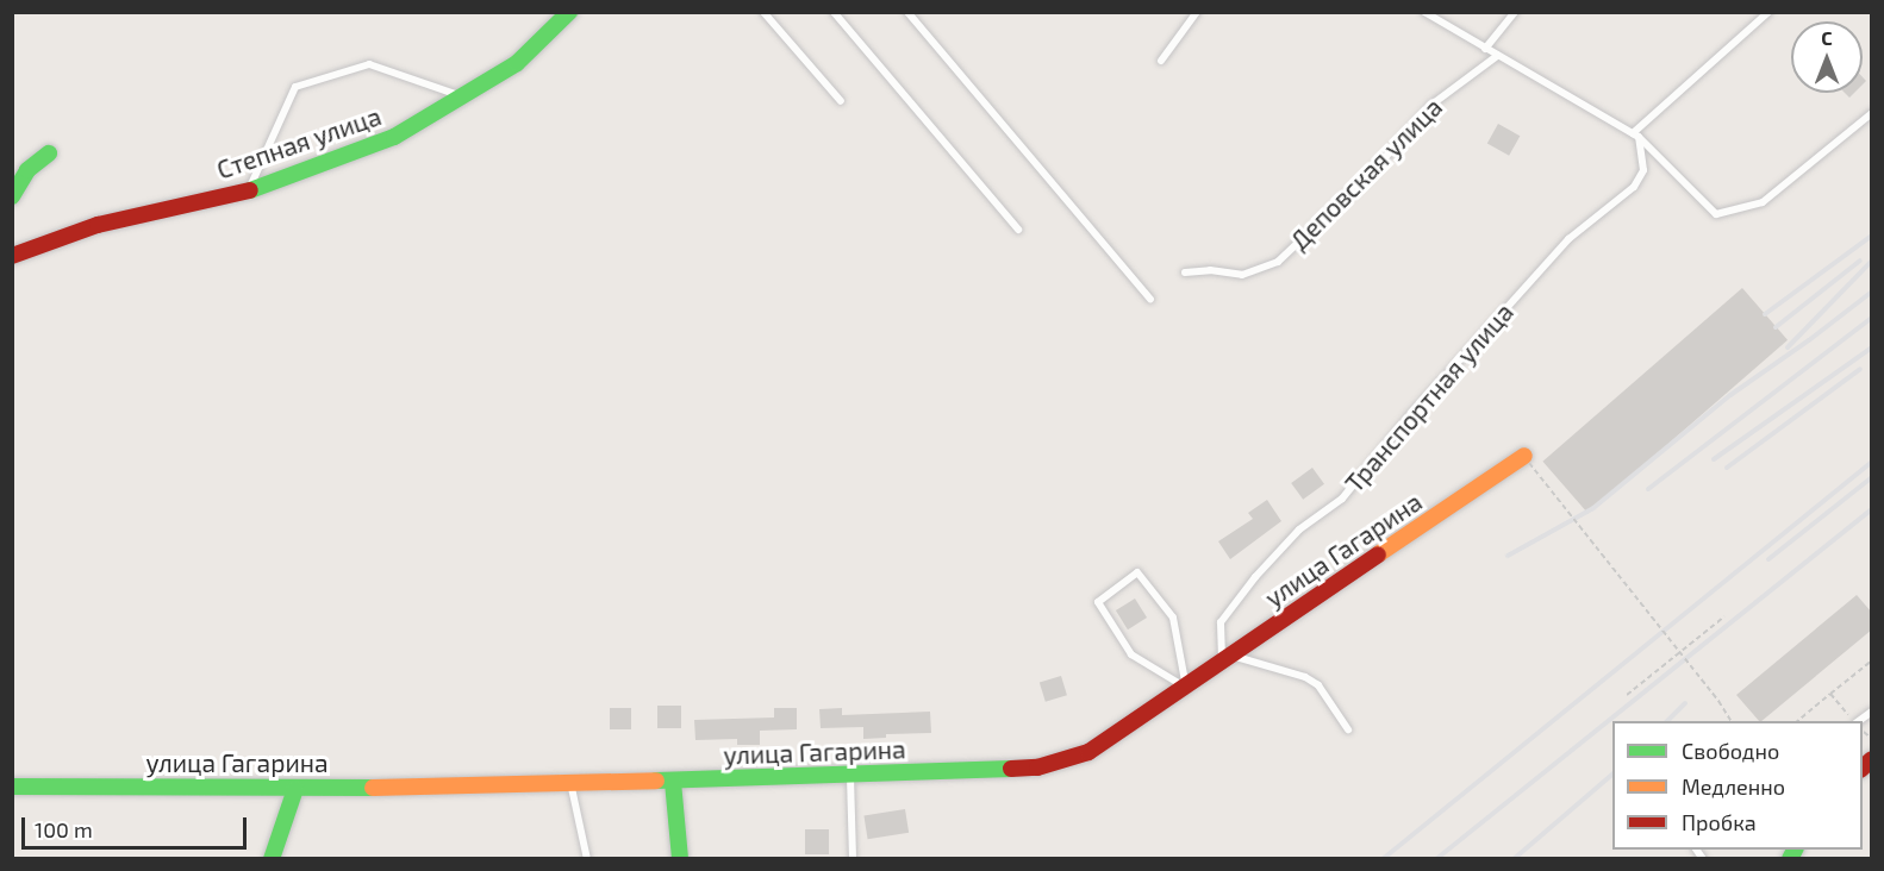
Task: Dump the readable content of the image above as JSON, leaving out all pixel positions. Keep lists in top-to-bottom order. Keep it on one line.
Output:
{"streets":{"street":["Степная улица","улица Гагарина"],"lane":["Деповская улица","Транспортная улица"]},"crossings":[["Транспортная улица","улица Гагарина"]],"legend":["Свободно","Медленно","Пробка"],"scale_bar":"100 m","north":"top"}
